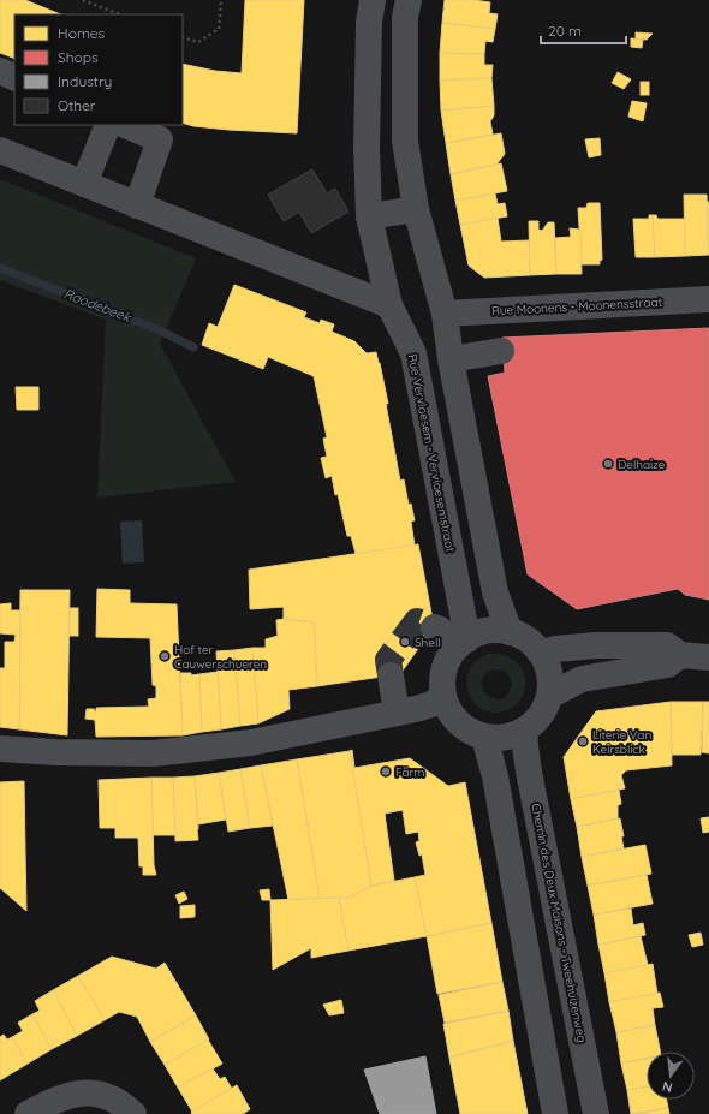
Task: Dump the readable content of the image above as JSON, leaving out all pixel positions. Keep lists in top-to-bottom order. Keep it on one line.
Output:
{"streets":{"street":["Rue Moonens - Moonensstraat","Rue Vervloesem - Vervloesemstraat","Chemin des Deux Maisons - Tweehuizenweg"]},"crossings":[["Rue Vervloesem - Vervloesemstraat","Chemin des Deux Maisons - Tweehuizenweg"]],"water":["Roodebeek"],"places":["Delhaize","Shell","Hof ter Cauwerschueren","Literie Van Keirsblick","Färm"],"legend":["Homes","Shops","Industry","Other"],"scale_bar":"20 m","north":"bottom"}
